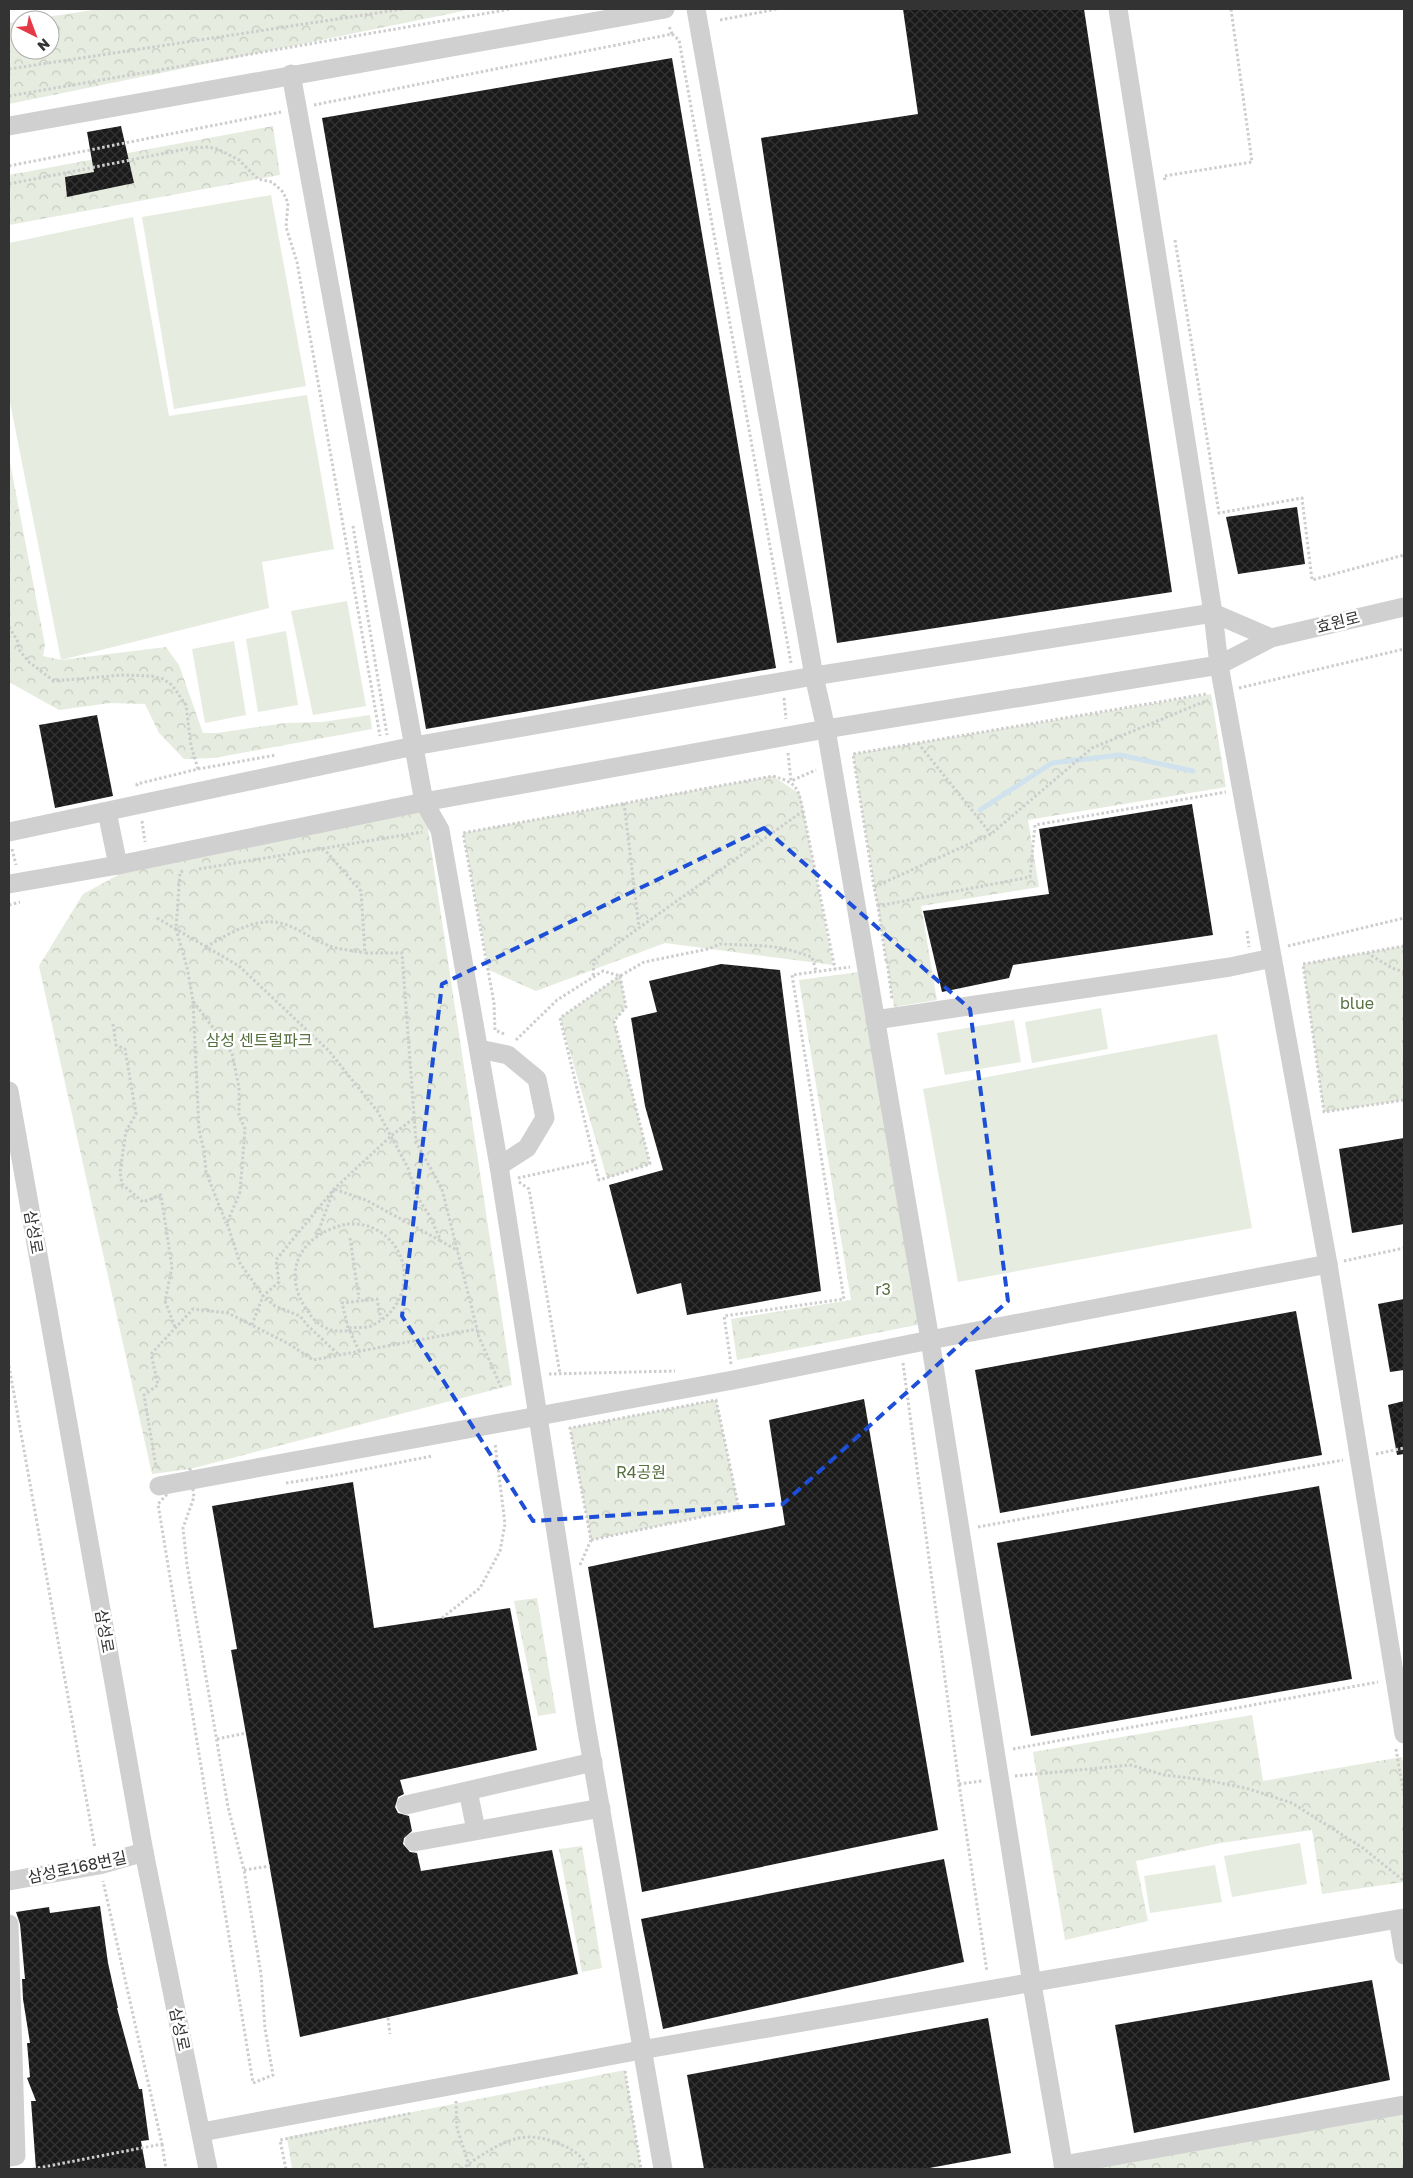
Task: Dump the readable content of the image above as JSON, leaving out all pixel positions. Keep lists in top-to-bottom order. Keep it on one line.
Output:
{"streets":{"street":["효원로","삼성로","삼성로168번길"]},"crossings":[["삼성로","삼성로168번길"]],"parks":["blue","삼성 센트럴파크","r3","R4공원"],"north":"bottom right"}
